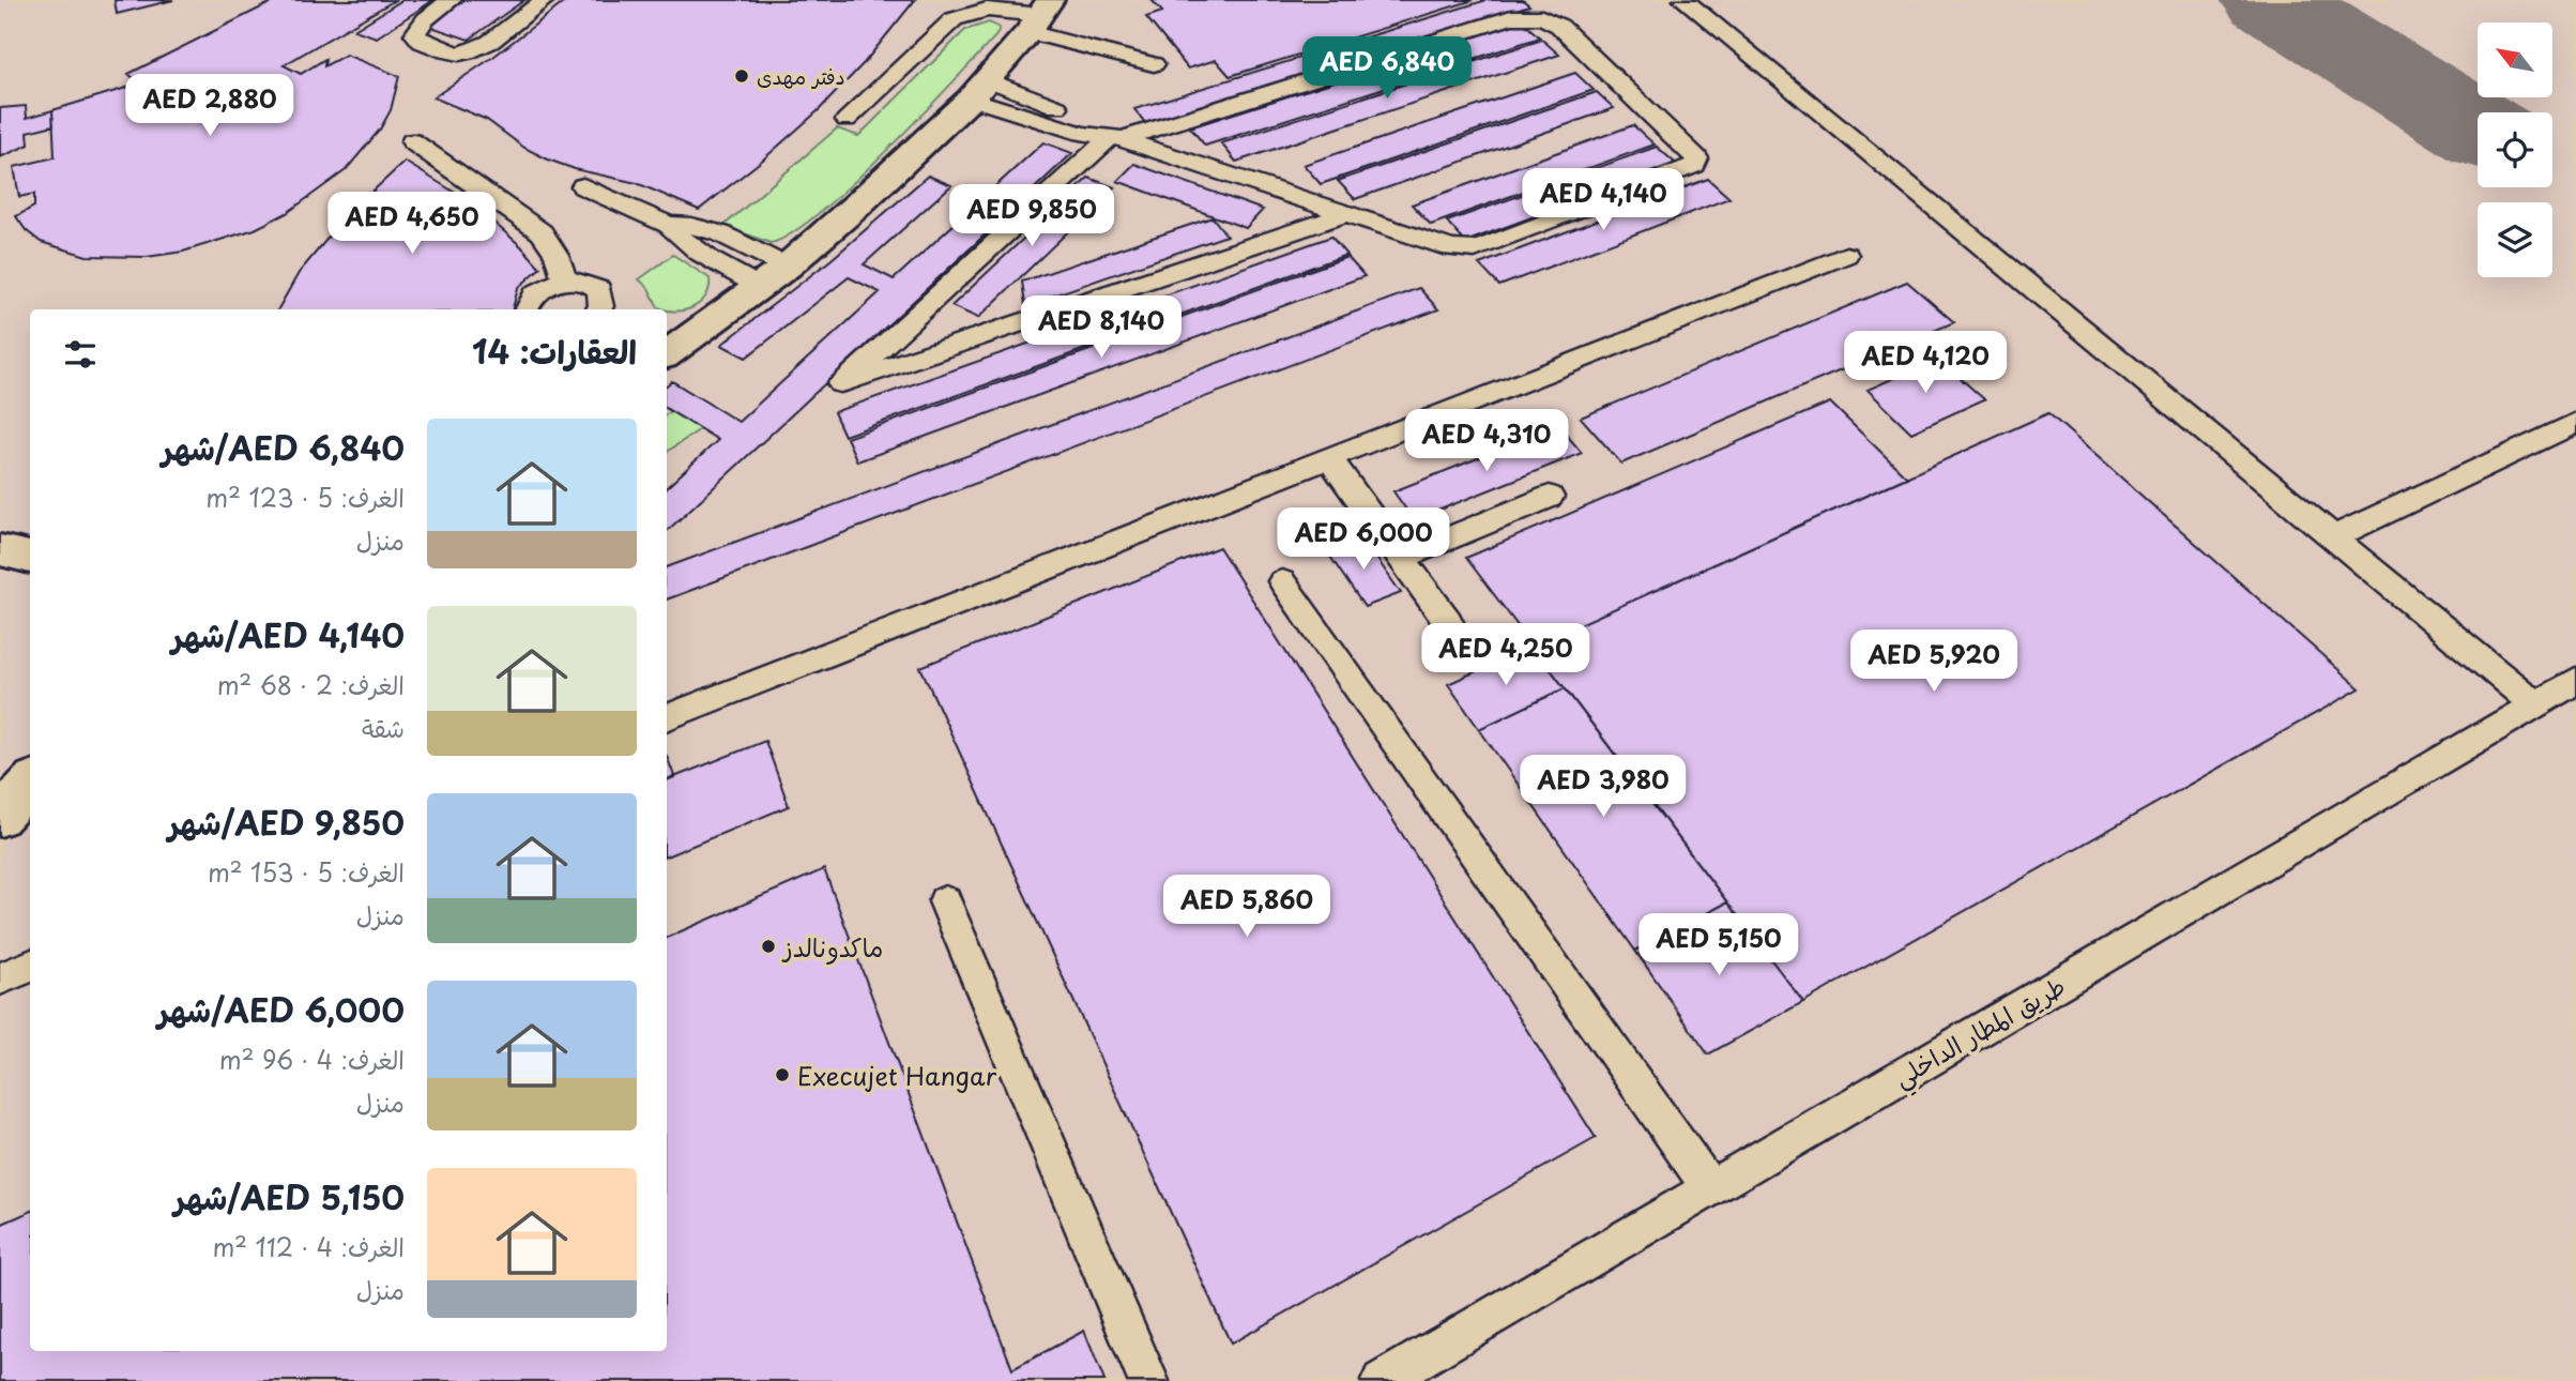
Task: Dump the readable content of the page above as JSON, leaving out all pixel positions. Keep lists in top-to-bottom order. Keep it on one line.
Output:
{"streets":{"lane":["طريق المطار الداخلي"]},"places":["دفتر مهدى","ماكدونالدز","Execujet Hangar"],"north":"top left","page":{"price":["AED 6,840","AED 2,880","AED 4,140","AED 9,850","AED 4,650","AED 8,140","AED 4,120","AED 4,310","AED 6,000","AED 4,250","AED 5,920","AED 3,980","AED 5,860","AED 5,150"],"heading":"العقارات: 14","list":[{"name":"AED 6,840/شهر","note":"الغرف: 5 · 123 m² · منزل"},{"name":"AED 4,140/شهر","note":"الغرف: 2 · 68 m² · شقة"},{"name":"AED 9,850/شهر","note":"الغرف: 5 · 153 m² · منزل"},{"name":"AED 6,000/شهر","note":"الغرف: 4 · 96 m² · منزل"},{"name":"AED 5,150/شهر","note":"الغرف: 4 · 112 m² · منزل"}]}}
